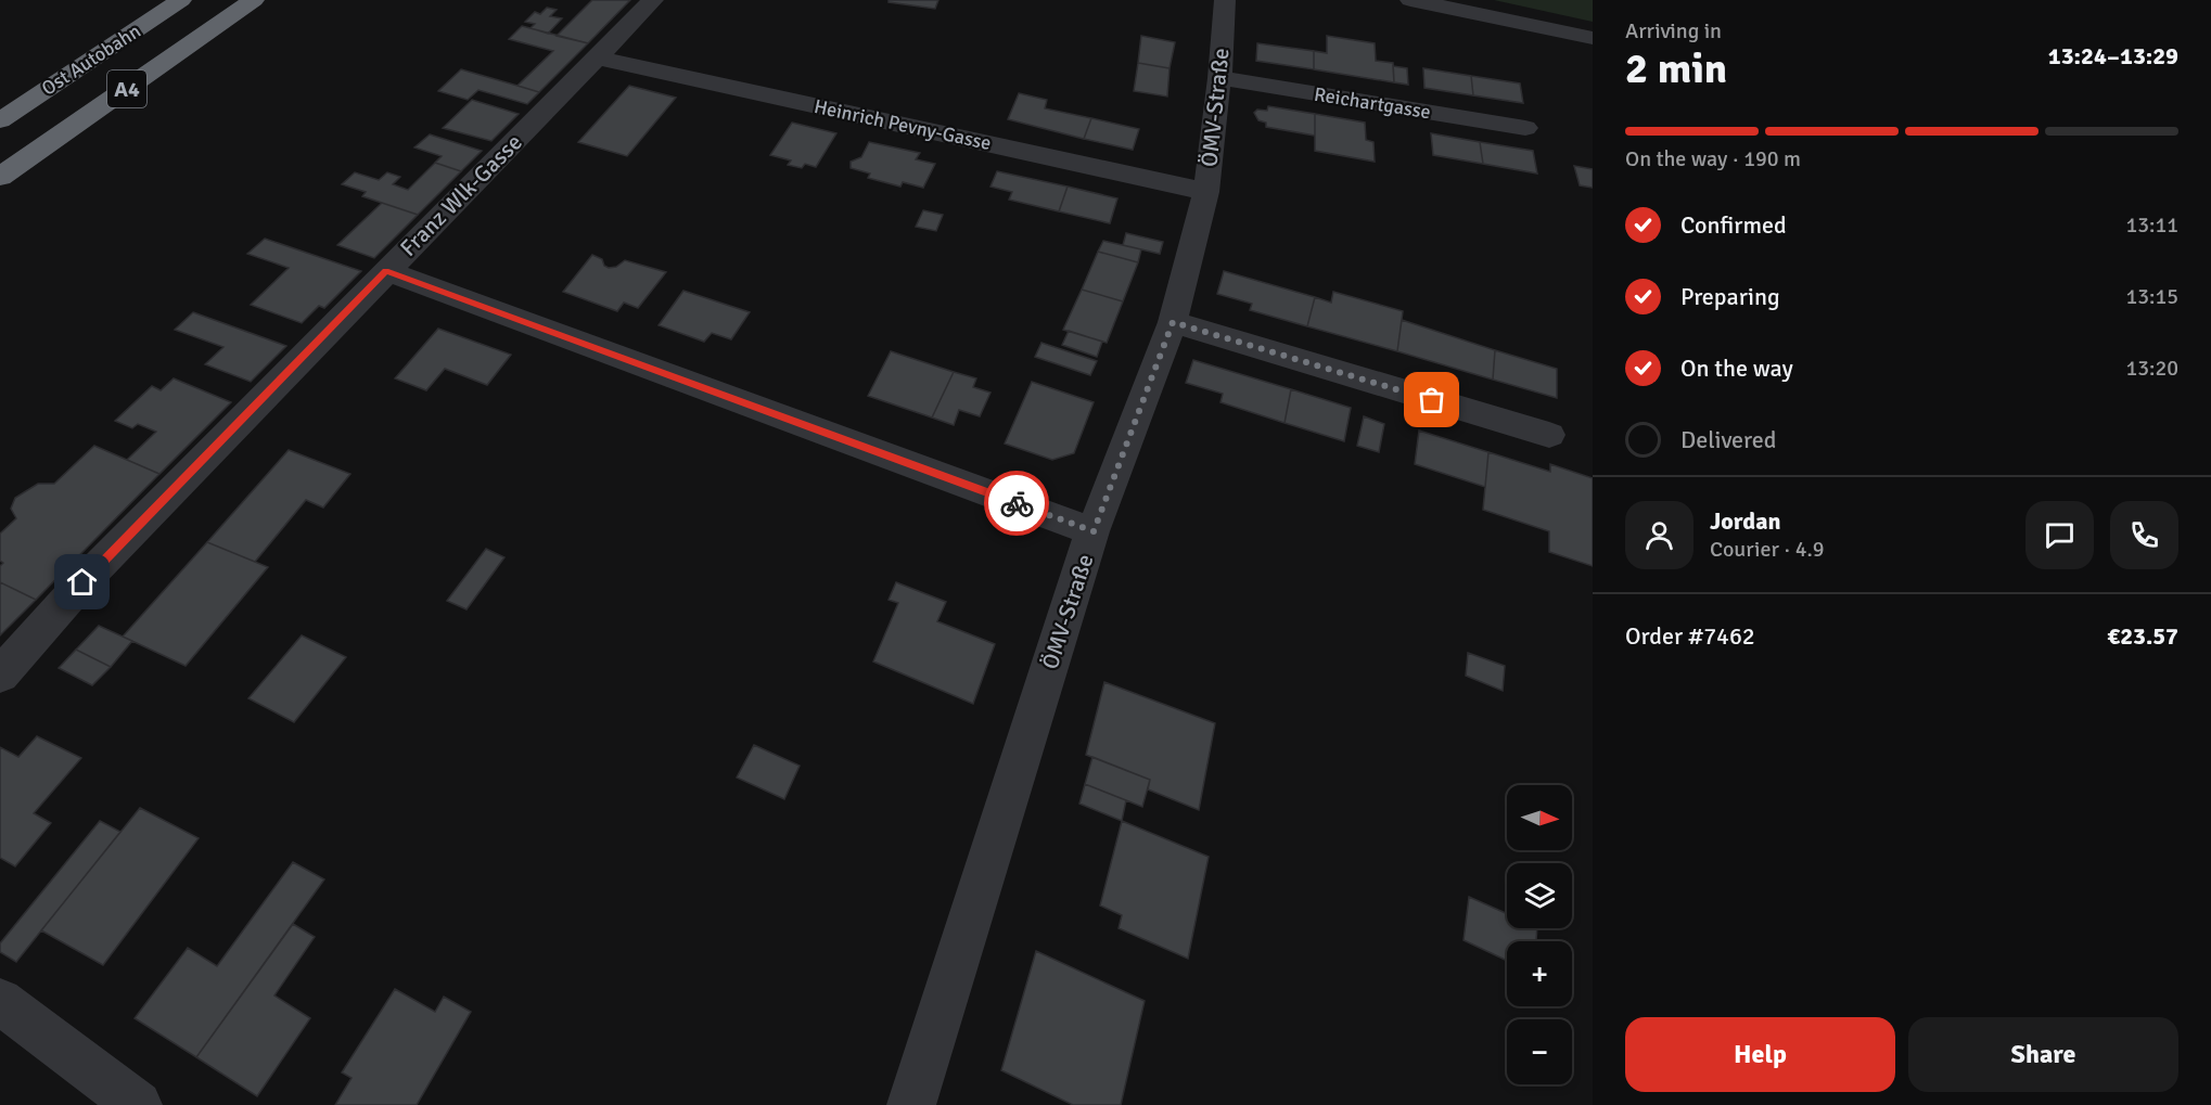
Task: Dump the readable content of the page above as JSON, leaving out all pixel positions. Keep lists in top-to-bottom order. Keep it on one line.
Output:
{"streets":{"highway":["Ost Autobahn","A4"],"street":["Reichartgasse","ÖMV-Straße","Heinrich Pevny-Gasse","Franz Wlk-Gasse"]},"crossings":[["Reichartgasse","ÖMV-Straße"],["ÖMV-Straße","Heinrich Pevny-Gasse"],["Heinrich Pevny-Gasse","Franz Wlk-Gasse"]],"north":"right","page":{"heading":["2 min","Arriving in","13:24–13:29"],"panel":["Jordan","Courier · 4.9","Order #7462","€23.57"],"bar":"On the way · 190 m","list":[["Confirmed","13:11"],["Preparing","13:15"],["On the way","13:20"],"Delivered"],"map_buttons":["+","−"],"buttons":["Help","Share"]}}
